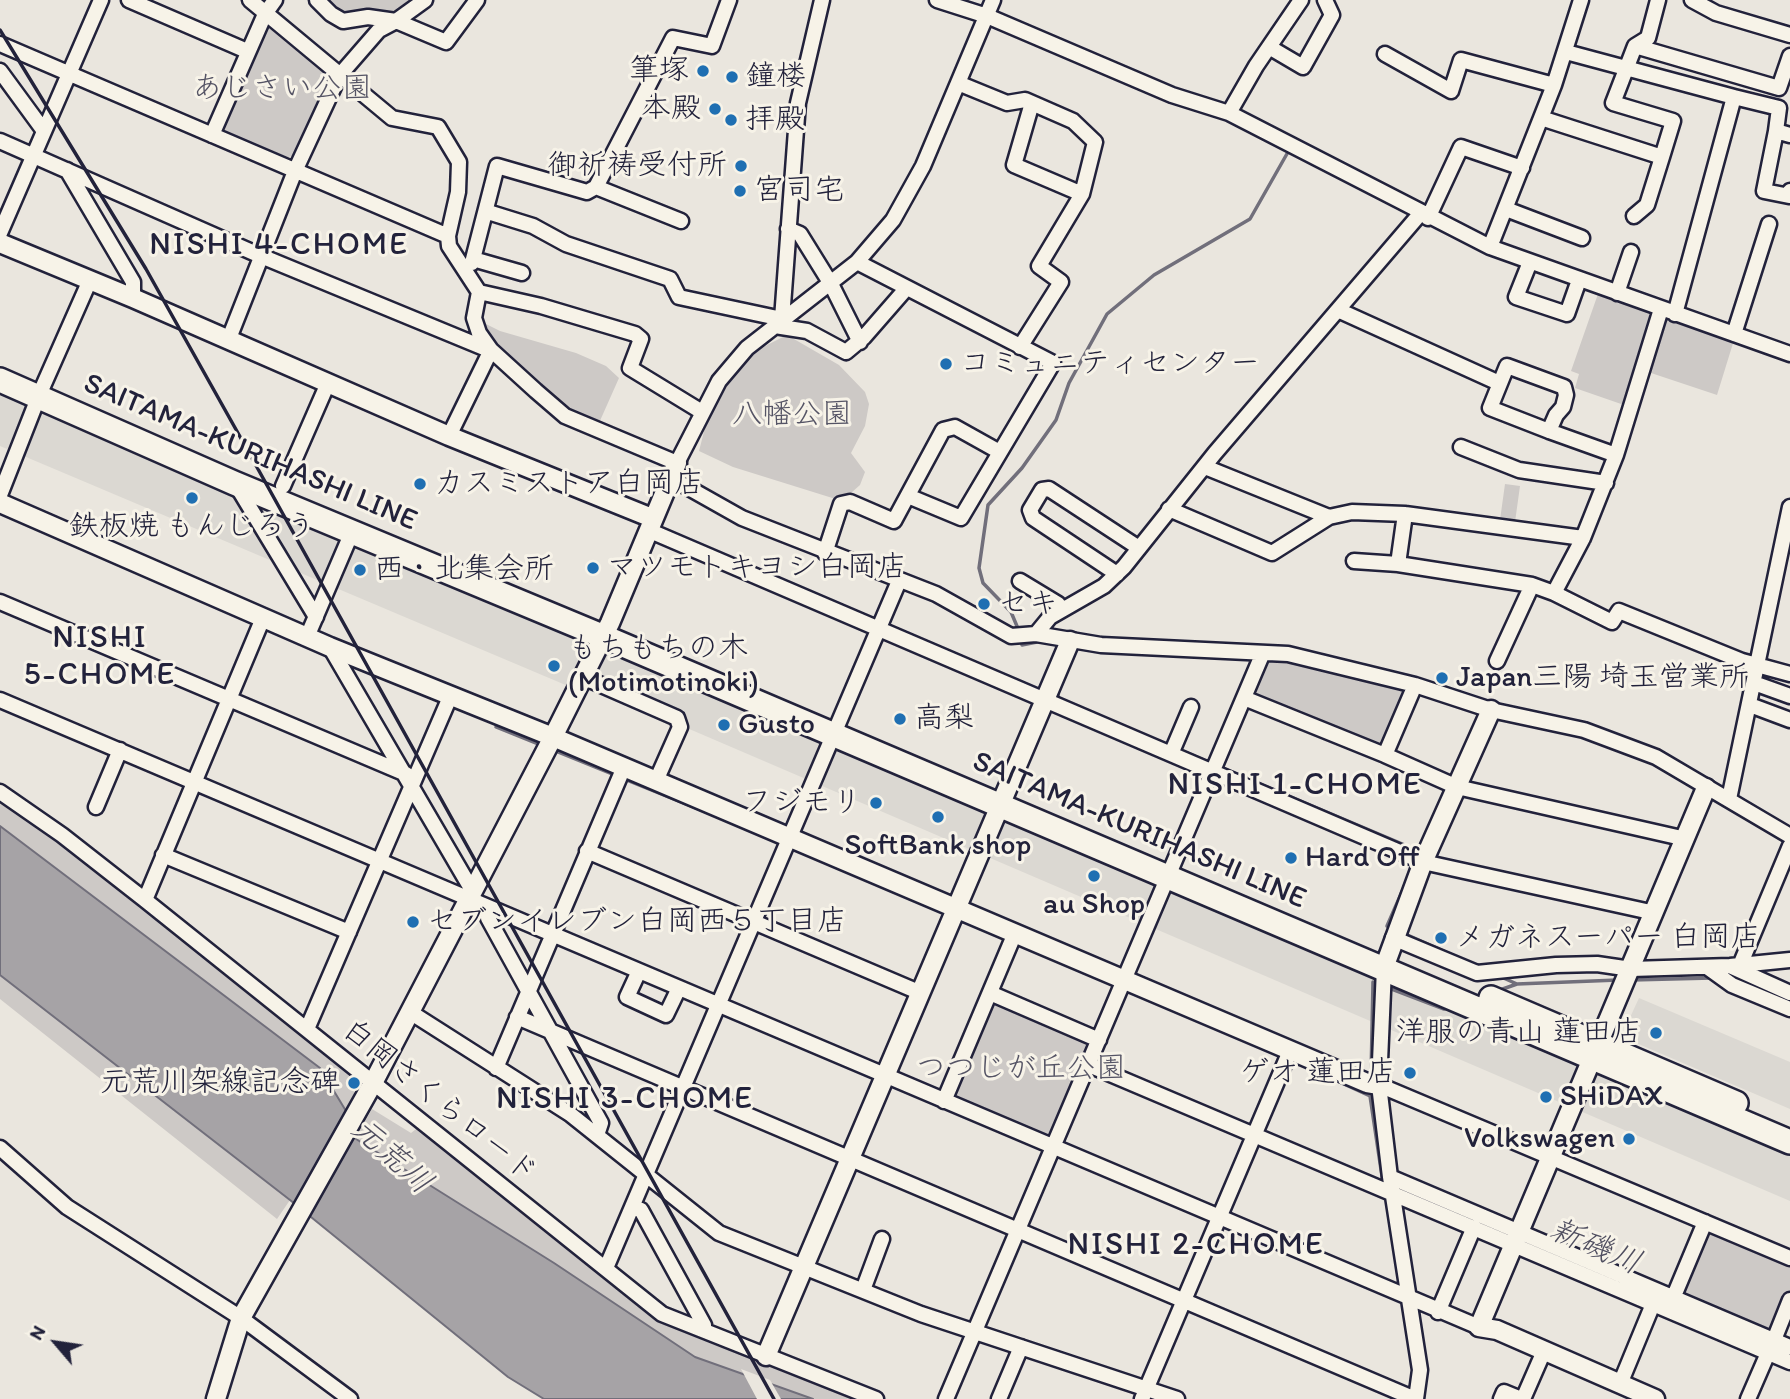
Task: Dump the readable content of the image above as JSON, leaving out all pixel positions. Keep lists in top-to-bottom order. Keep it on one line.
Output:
{"streets":{"main road":["SAITAMA-KURIHASHI LINE"],"street":["白岡さくらロード"]},"districts":["NISHI 4-CHOME","NISHI 5-CHOME","NISHI 1-CHOME","NISHI 3-CHOME","NISHI 2-CHOME"],"water":["元荒川","新磯川"],"parks":["あじさい公園","八幡公園","つつじが丘公園"],"places":["筆塚","鐘楼","本殿","拝殿","御祈祷受付所","宮司宅","コミュニティセンター","カスミストア白岡店","鉄板焼 もんじろう","マツモトキヨシ白岡店","西・北集会所","セキ","もちもちの木 (Motimotinoki)","Japan三陽 埼玉営業所","高梨","Gusto","フジモリ","SoftBank shop","Hard Off","au Shop","セブンイレブン白岡西５丁目店","メガネスーパー 白岡店","洋服の青山 蓮田店","ゲオ 蓮田店","元荒川架線記念碑","SHiDAX","Volkswagen"],"north":"top left"}
